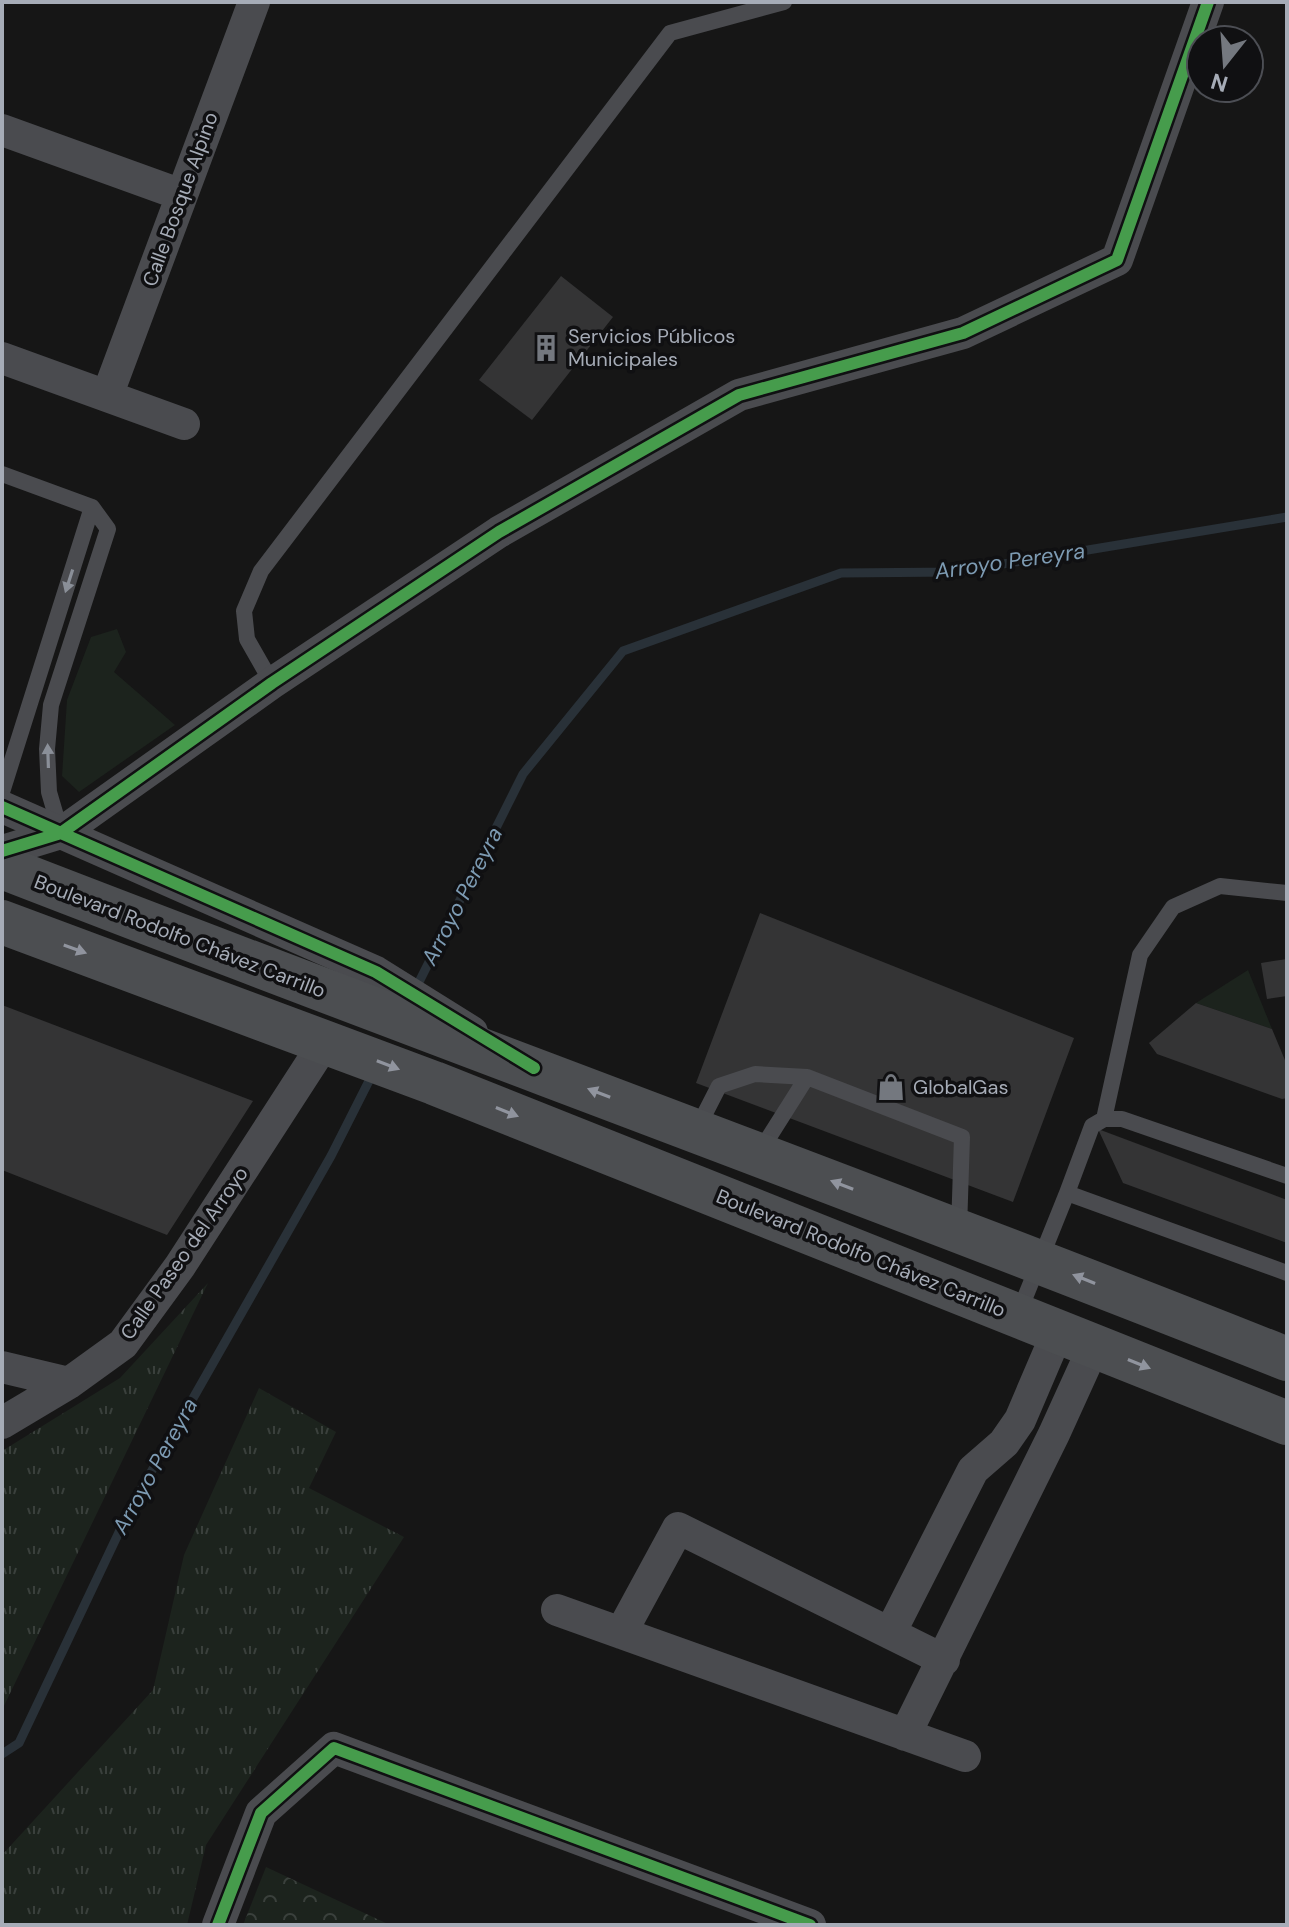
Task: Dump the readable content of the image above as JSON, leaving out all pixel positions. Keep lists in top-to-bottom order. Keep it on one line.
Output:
{"streets":{"main road":["Boulevard Rodolfo Chávez Carrillo"],"street":["Calle Bosque Alpino","Calle Paseo del Arroyo"]},"crossings":[["Boulevard Rodolfo Chávez Carrillo","Calle Paseo del Arroyo"]],"water":["Arroyo Pereyra"],"places":{"building":["Servicios Públicos Municipales"],"shop":["GlobalGas"]},"north":"bottom"}
